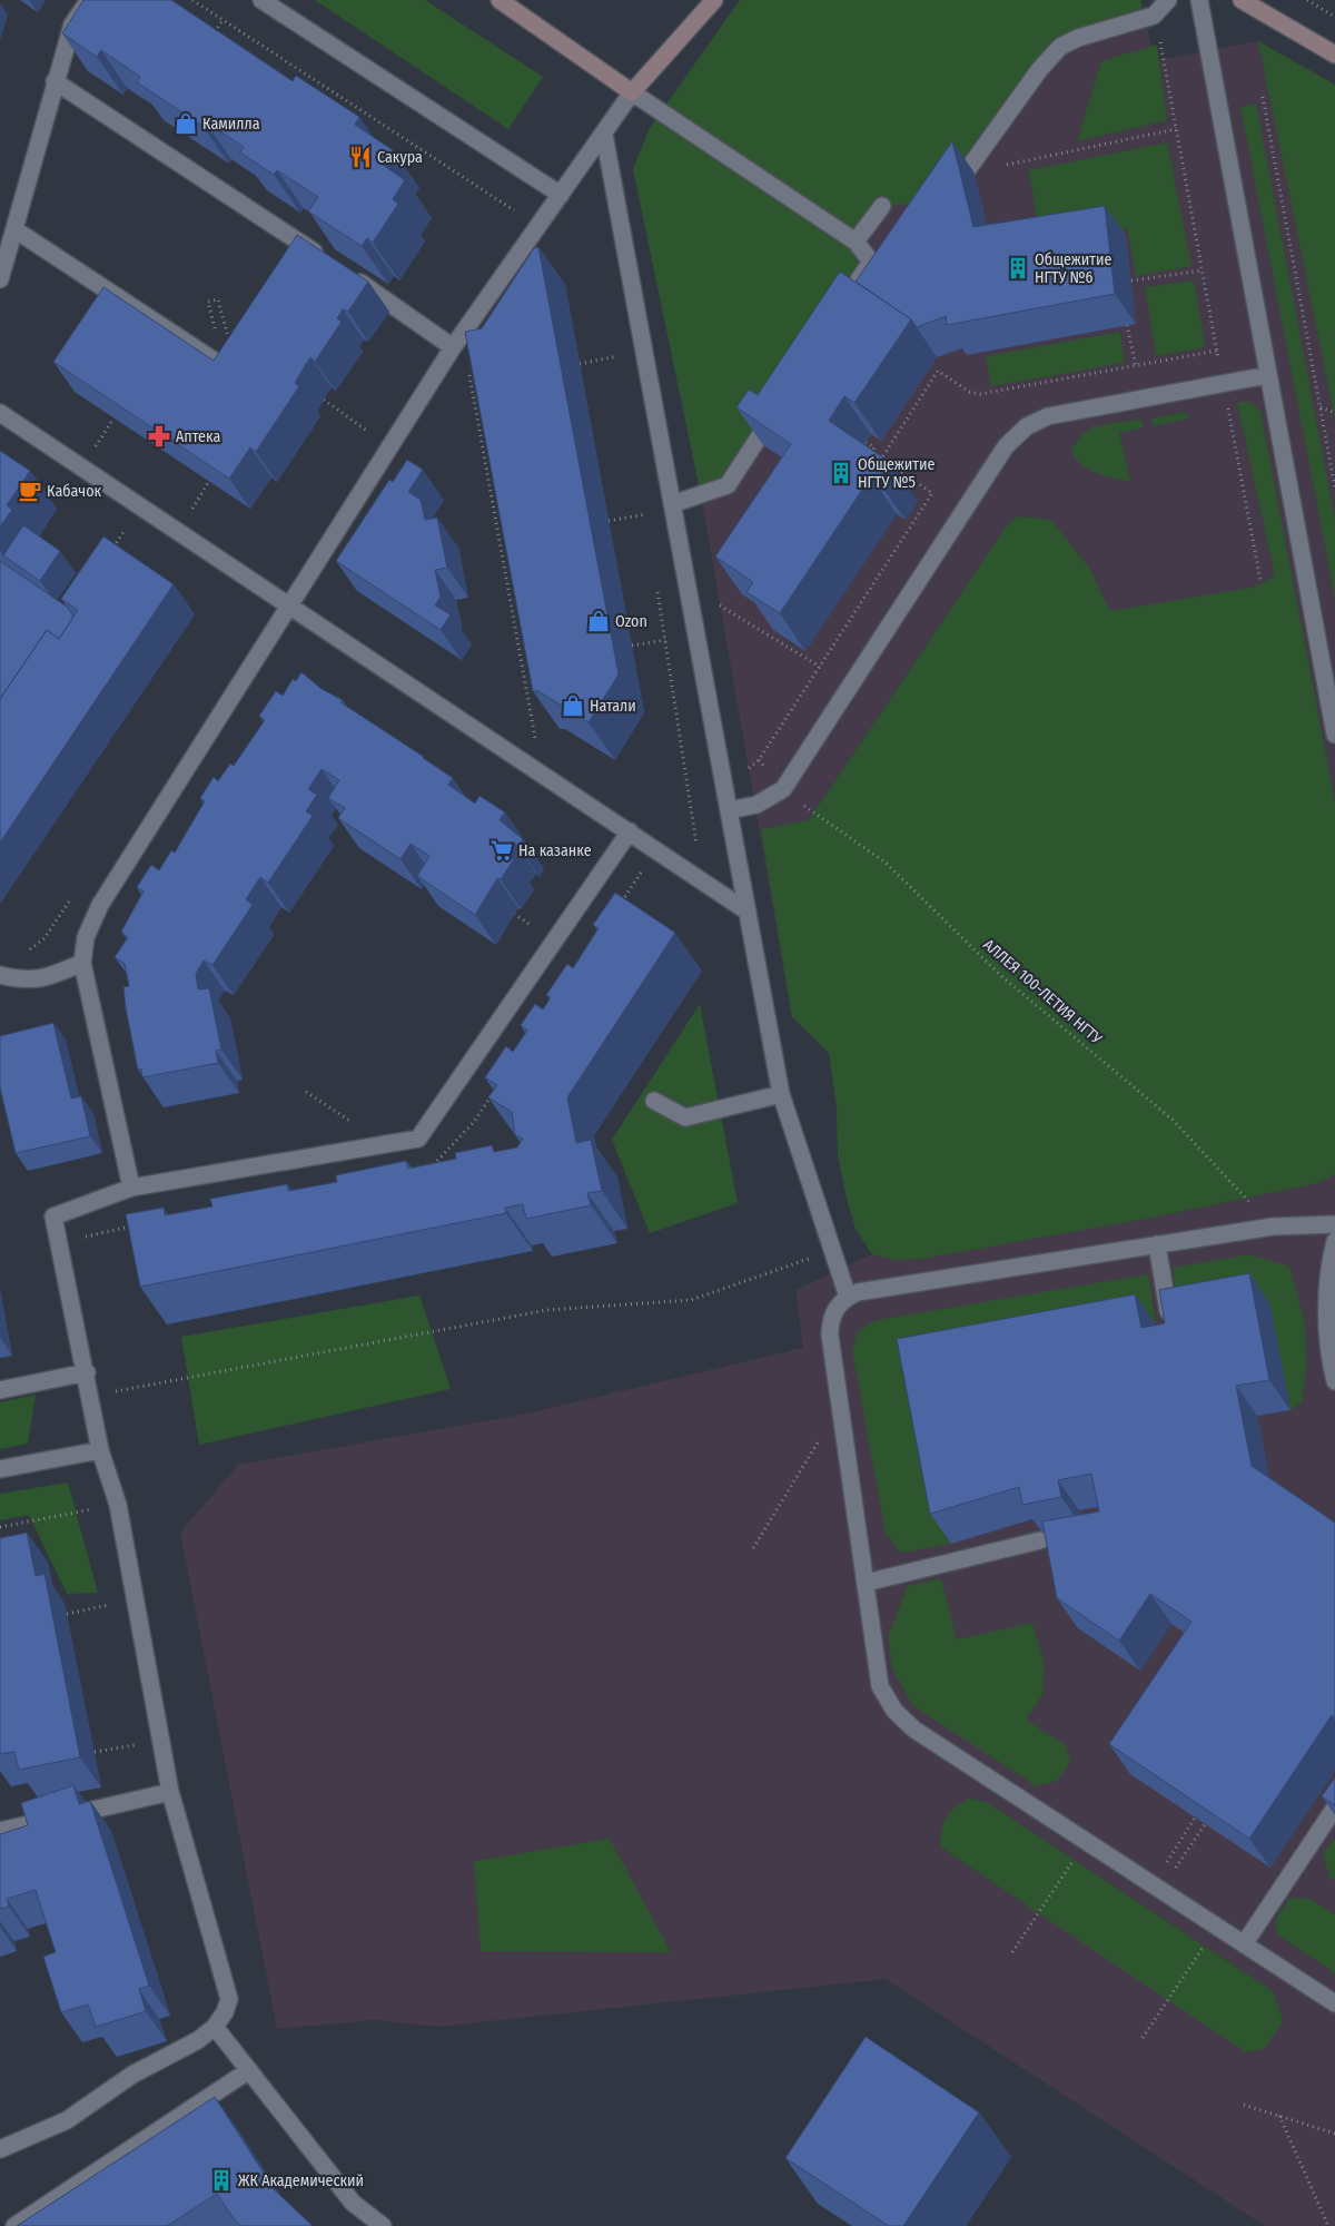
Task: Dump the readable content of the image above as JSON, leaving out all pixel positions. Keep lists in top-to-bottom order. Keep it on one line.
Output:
{"streets":{"path":["АЛЛЕЯ 100-ЛЕТИЯ НГТУ"]},"places":{"shop":["Камилла","Ozon","Натали"],"restaurant":["Сакура"],"building":["Общежитие НГТУ №6","Общежитие НГТУ №5","ЖК Академический"],"pharmacy":["Аптека"],"cafe":["Кабачок"],"supermarket":["На казанке"]}}
